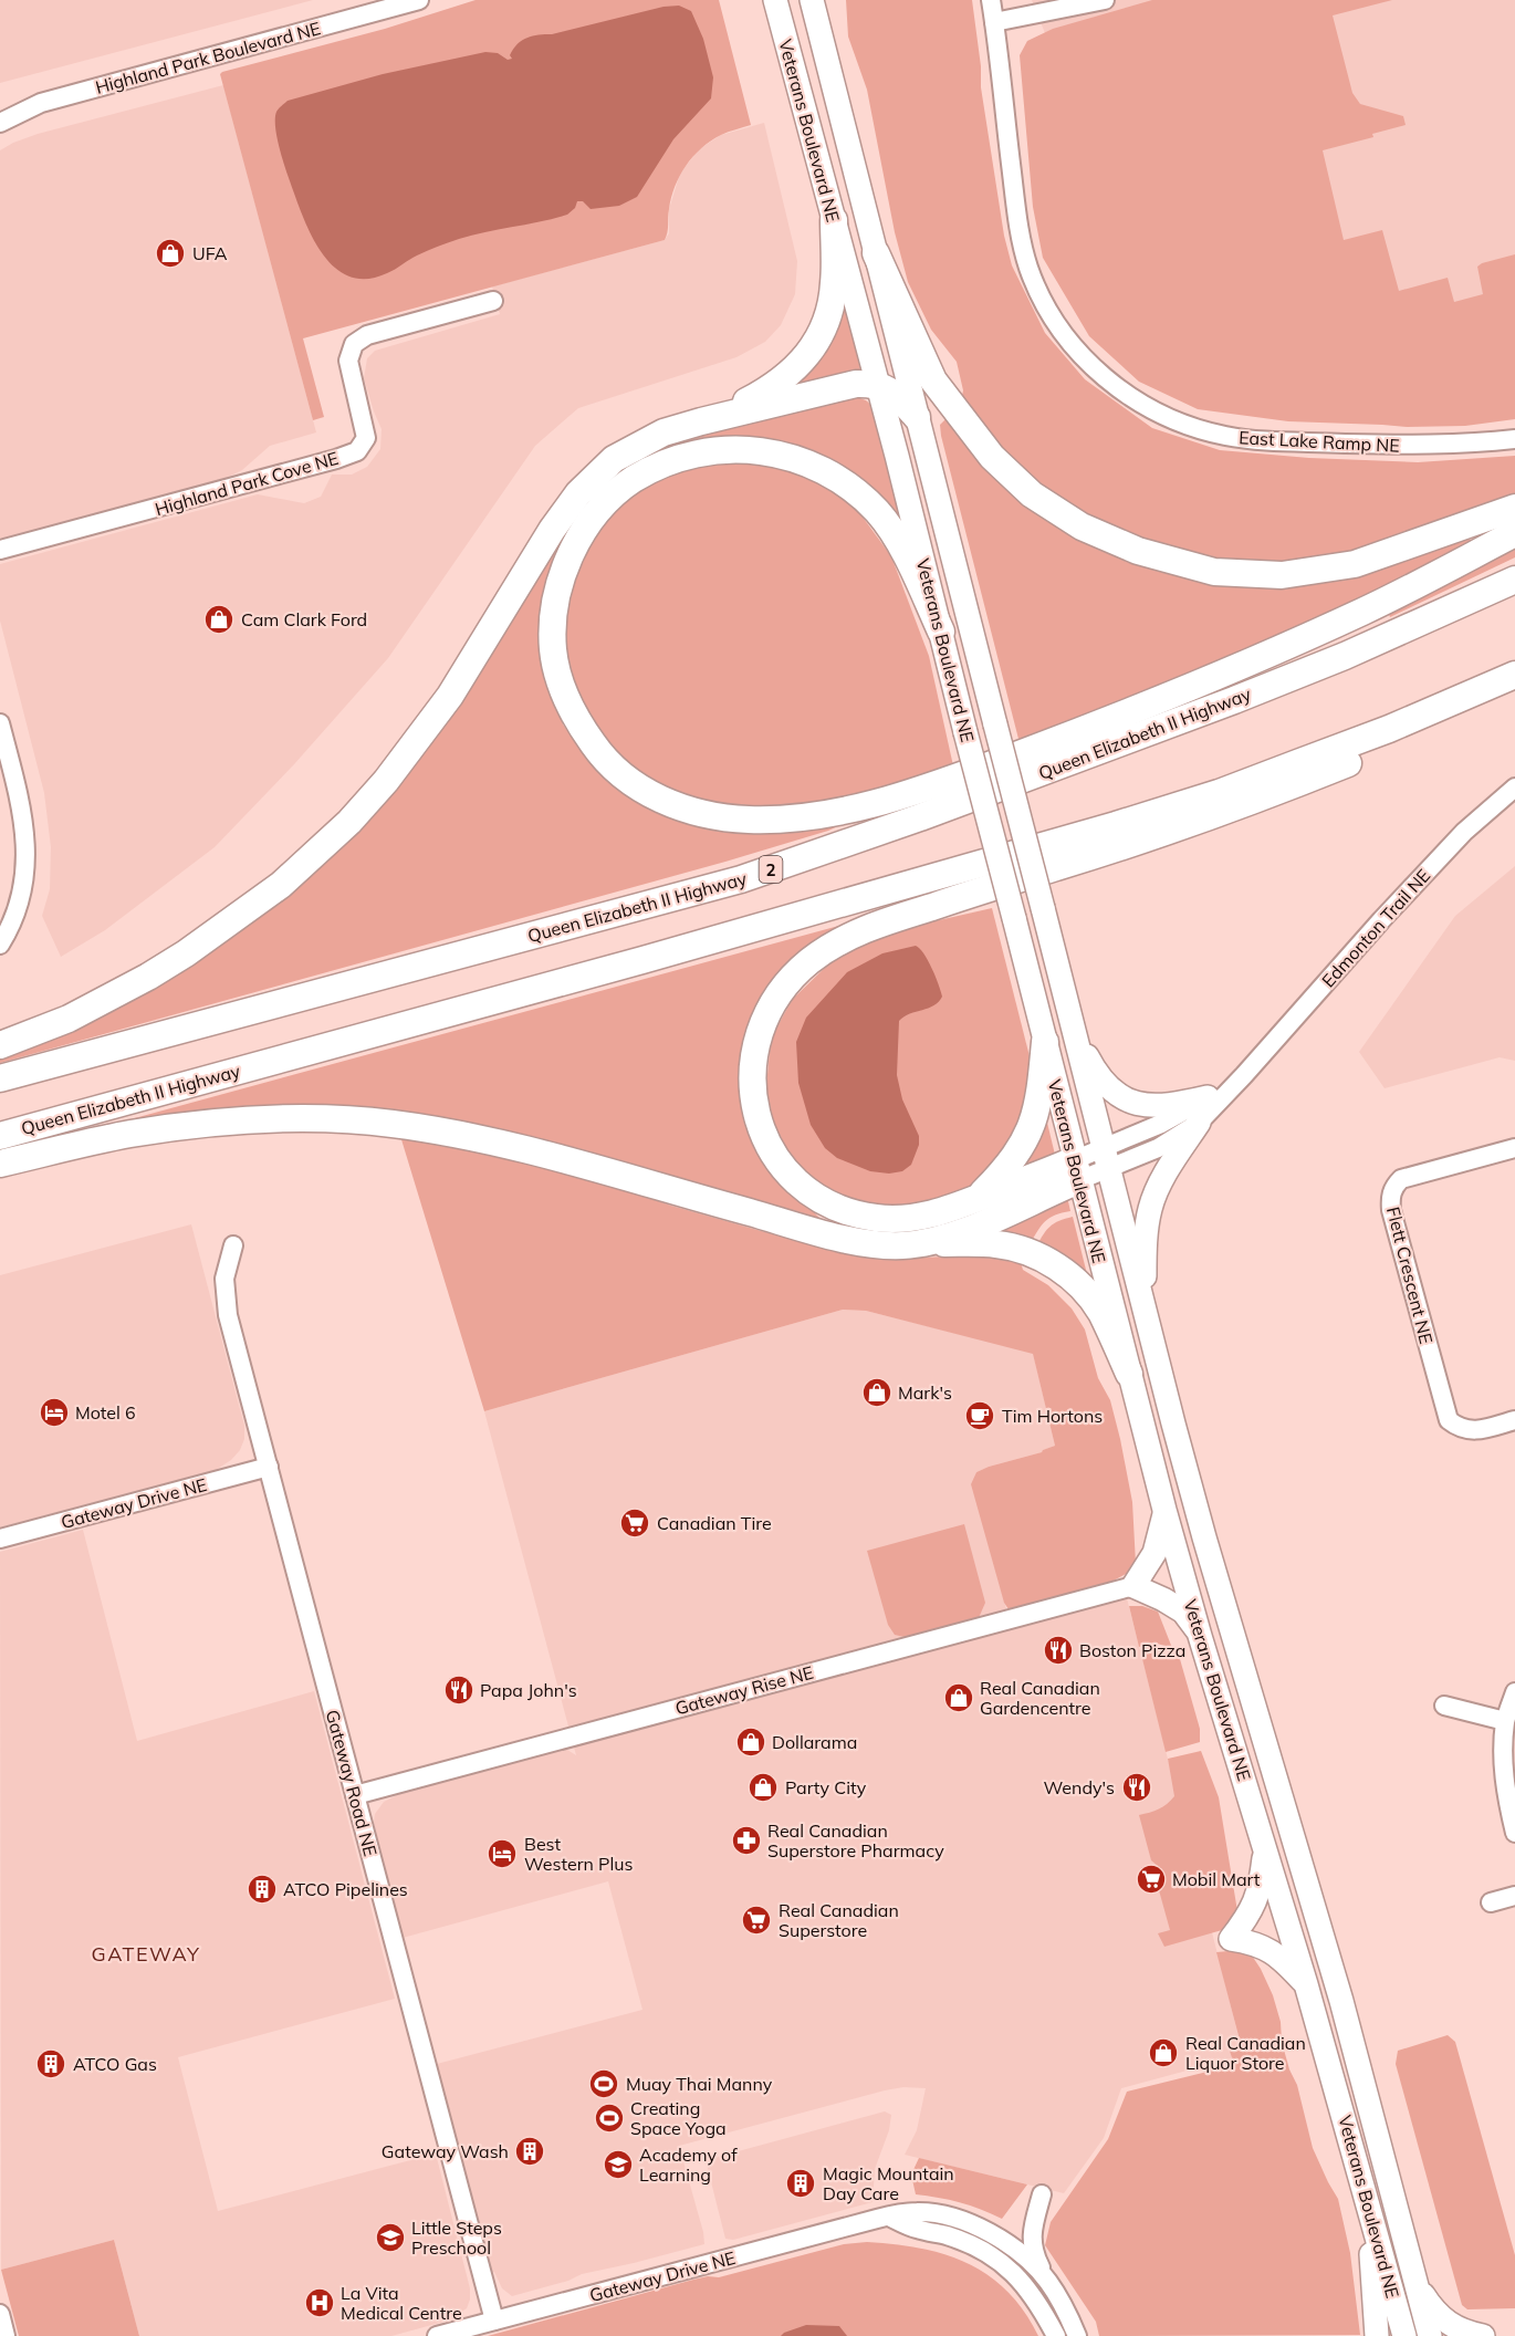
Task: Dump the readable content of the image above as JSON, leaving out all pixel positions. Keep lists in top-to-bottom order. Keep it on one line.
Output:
{"streets":{"highway":["Queen Elizabeth II Highway","2"],"main road":["Veterans Boulevard NE"],"street":["Highland Park Boulevard NE","East Lake Ramp NE","Highland Park Cove NE","Edmonton Trail NE","Flett Crescent NE","Gateway Drive NE","Gateway Rise NE","Gateway Road NE"]},"crossings":[["Veterans Boulevard NE","Edmonton Trail NE"],["Gateway Drive NE","Gateway Road NE"],["Gateway Rise NE","Gateway Road NE"]],"districts":["GATEWAY"],"places":{"shop":["UFA","Cam Clark Ford","Mark's","Real Canadian Gardencentre","Dollarama","Party City","Real Canadian Liquor Store"],"hotel":["Motel 6","Best Western Plus"],"cafe":["Tim Hortons"],"supermarket":["Canadian Tire","Mobil Mart","Real Canadian Superstore"],"restaurant":["Boston Pizza","Papa John's","Wendy's"],"pharmacy":["Real Canadian Superstore Pharmacy"],"building":["ATCO Pipelines","ATCO Gas","Gateway Wash","Magic Mountain Day Care"],"sports":["Muay Thai Manny","Creating Space Yoga"],"school or university":["Academy of Learning","Little Steps Preschool"],"hospital":["La Vita Medical Centre"]}}
